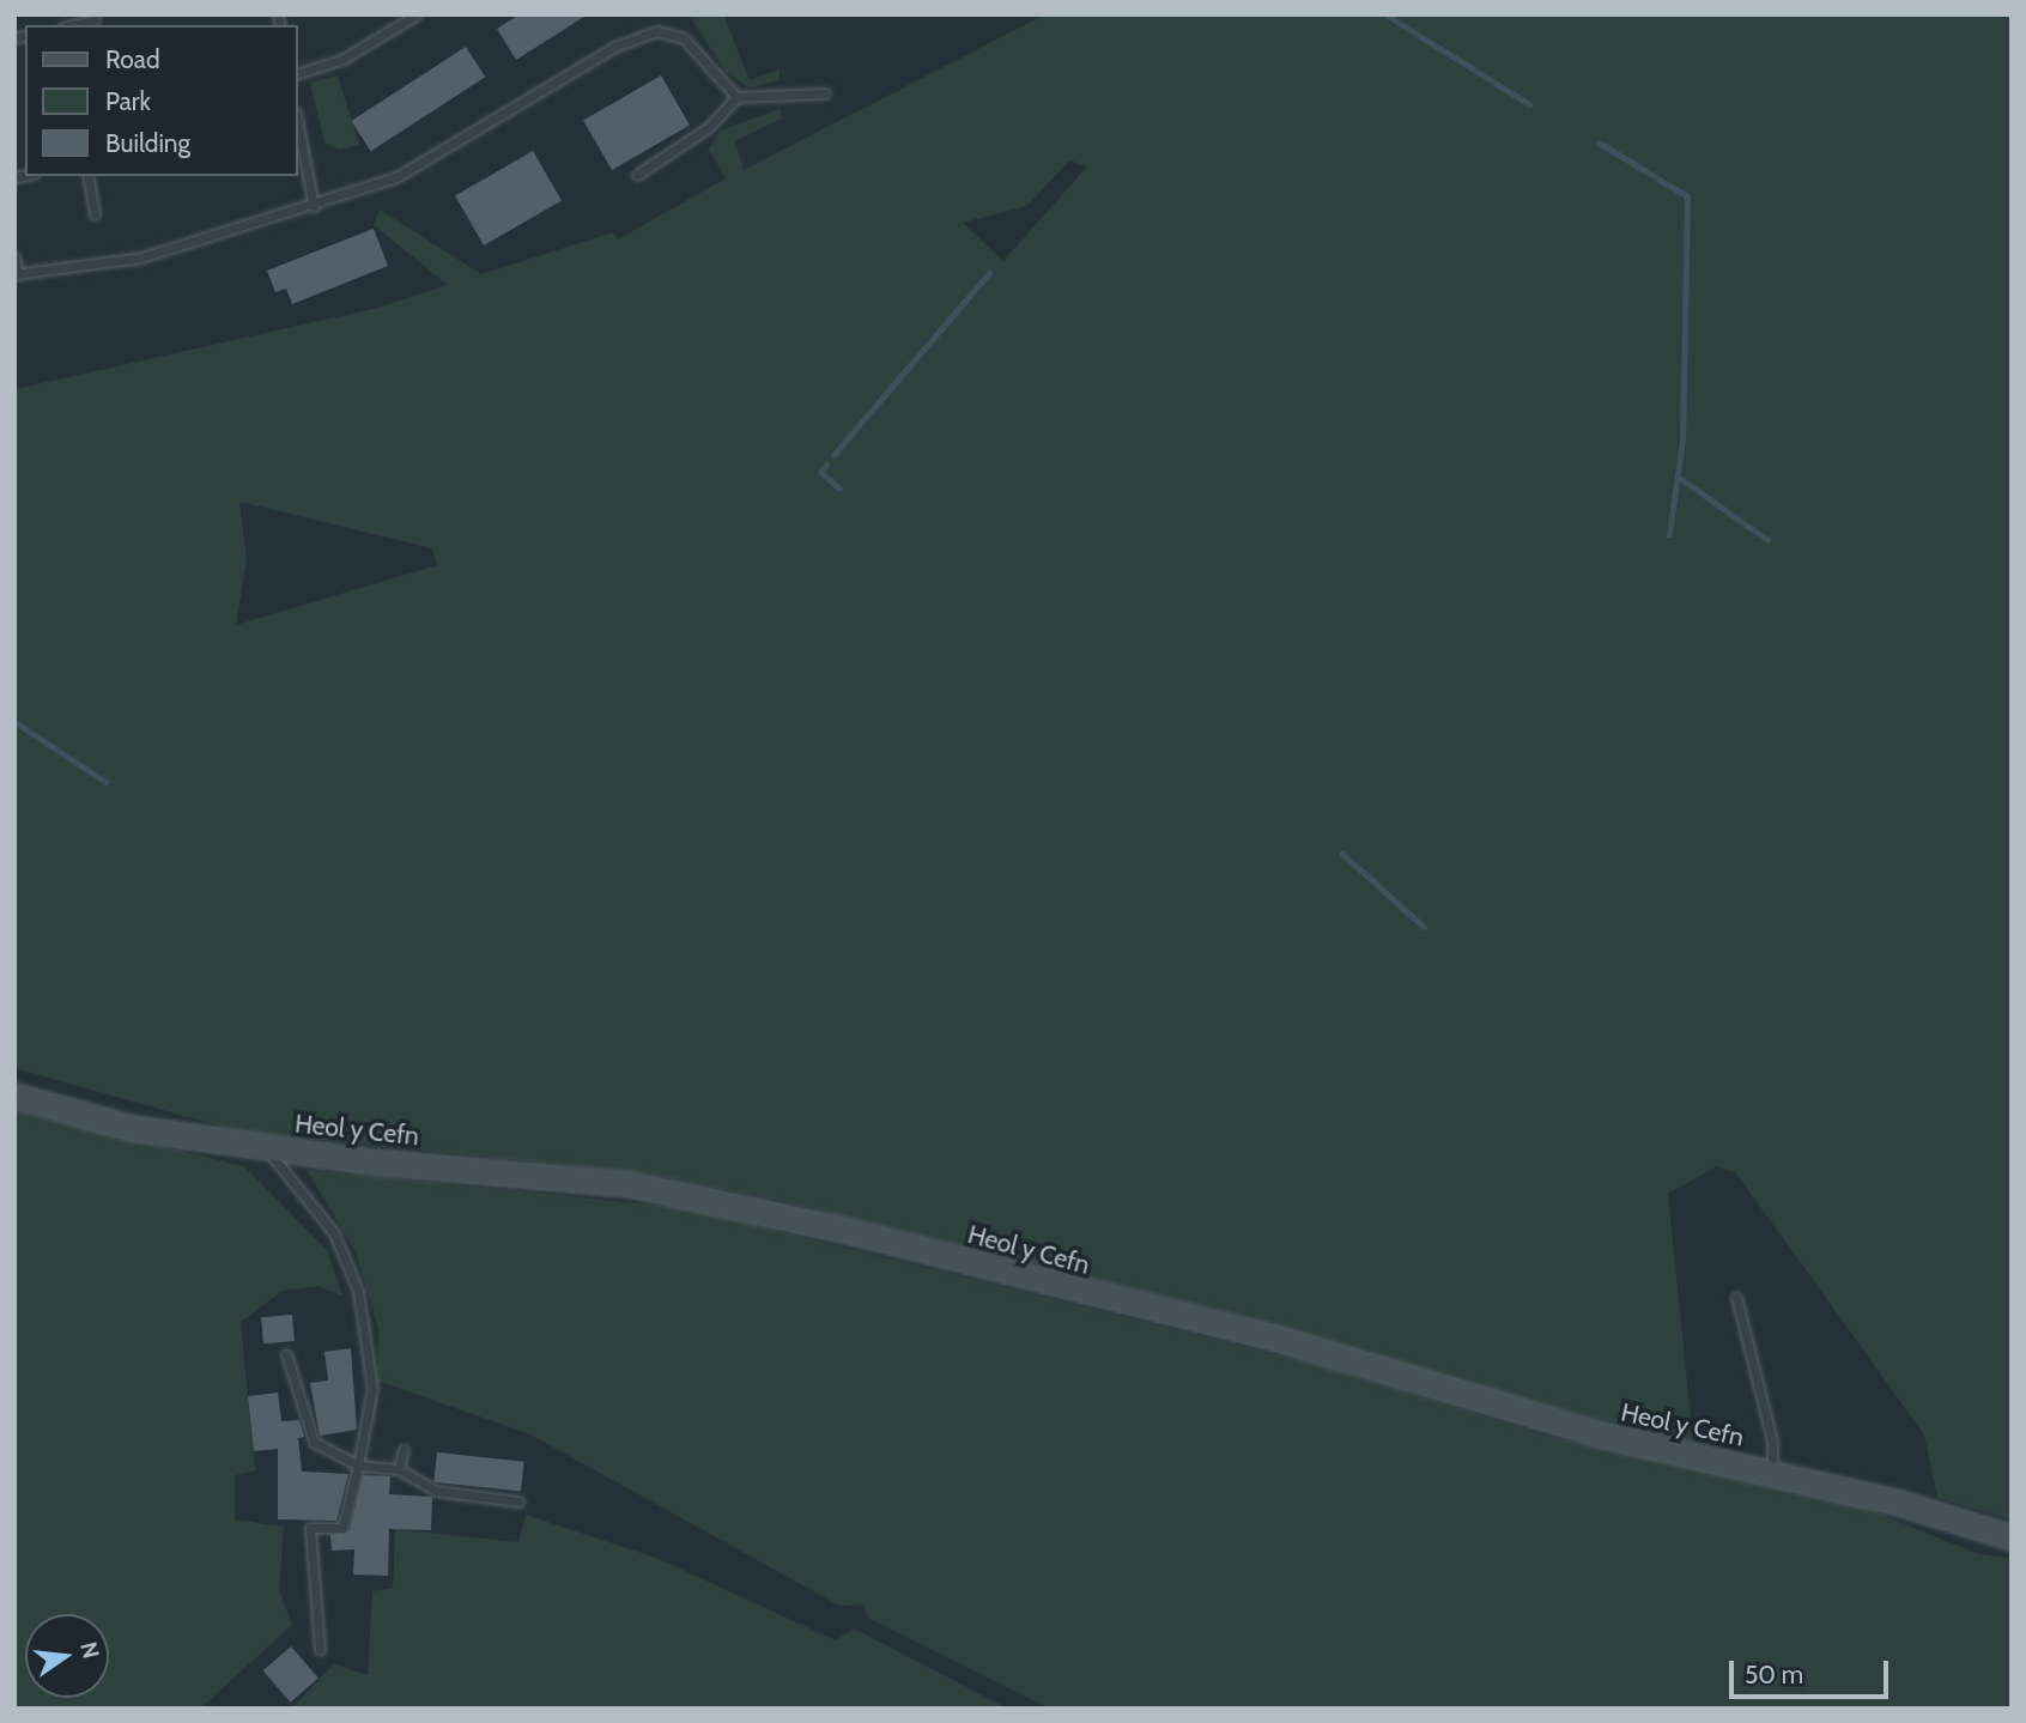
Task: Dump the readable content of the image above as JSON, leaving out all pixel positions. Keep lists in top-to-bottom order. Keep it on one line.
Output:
{"streets":{"street":["Heol y Cefn"]},"legend":["Road","Park","Building"],"scale_bar":"50 m","north":"right"}
